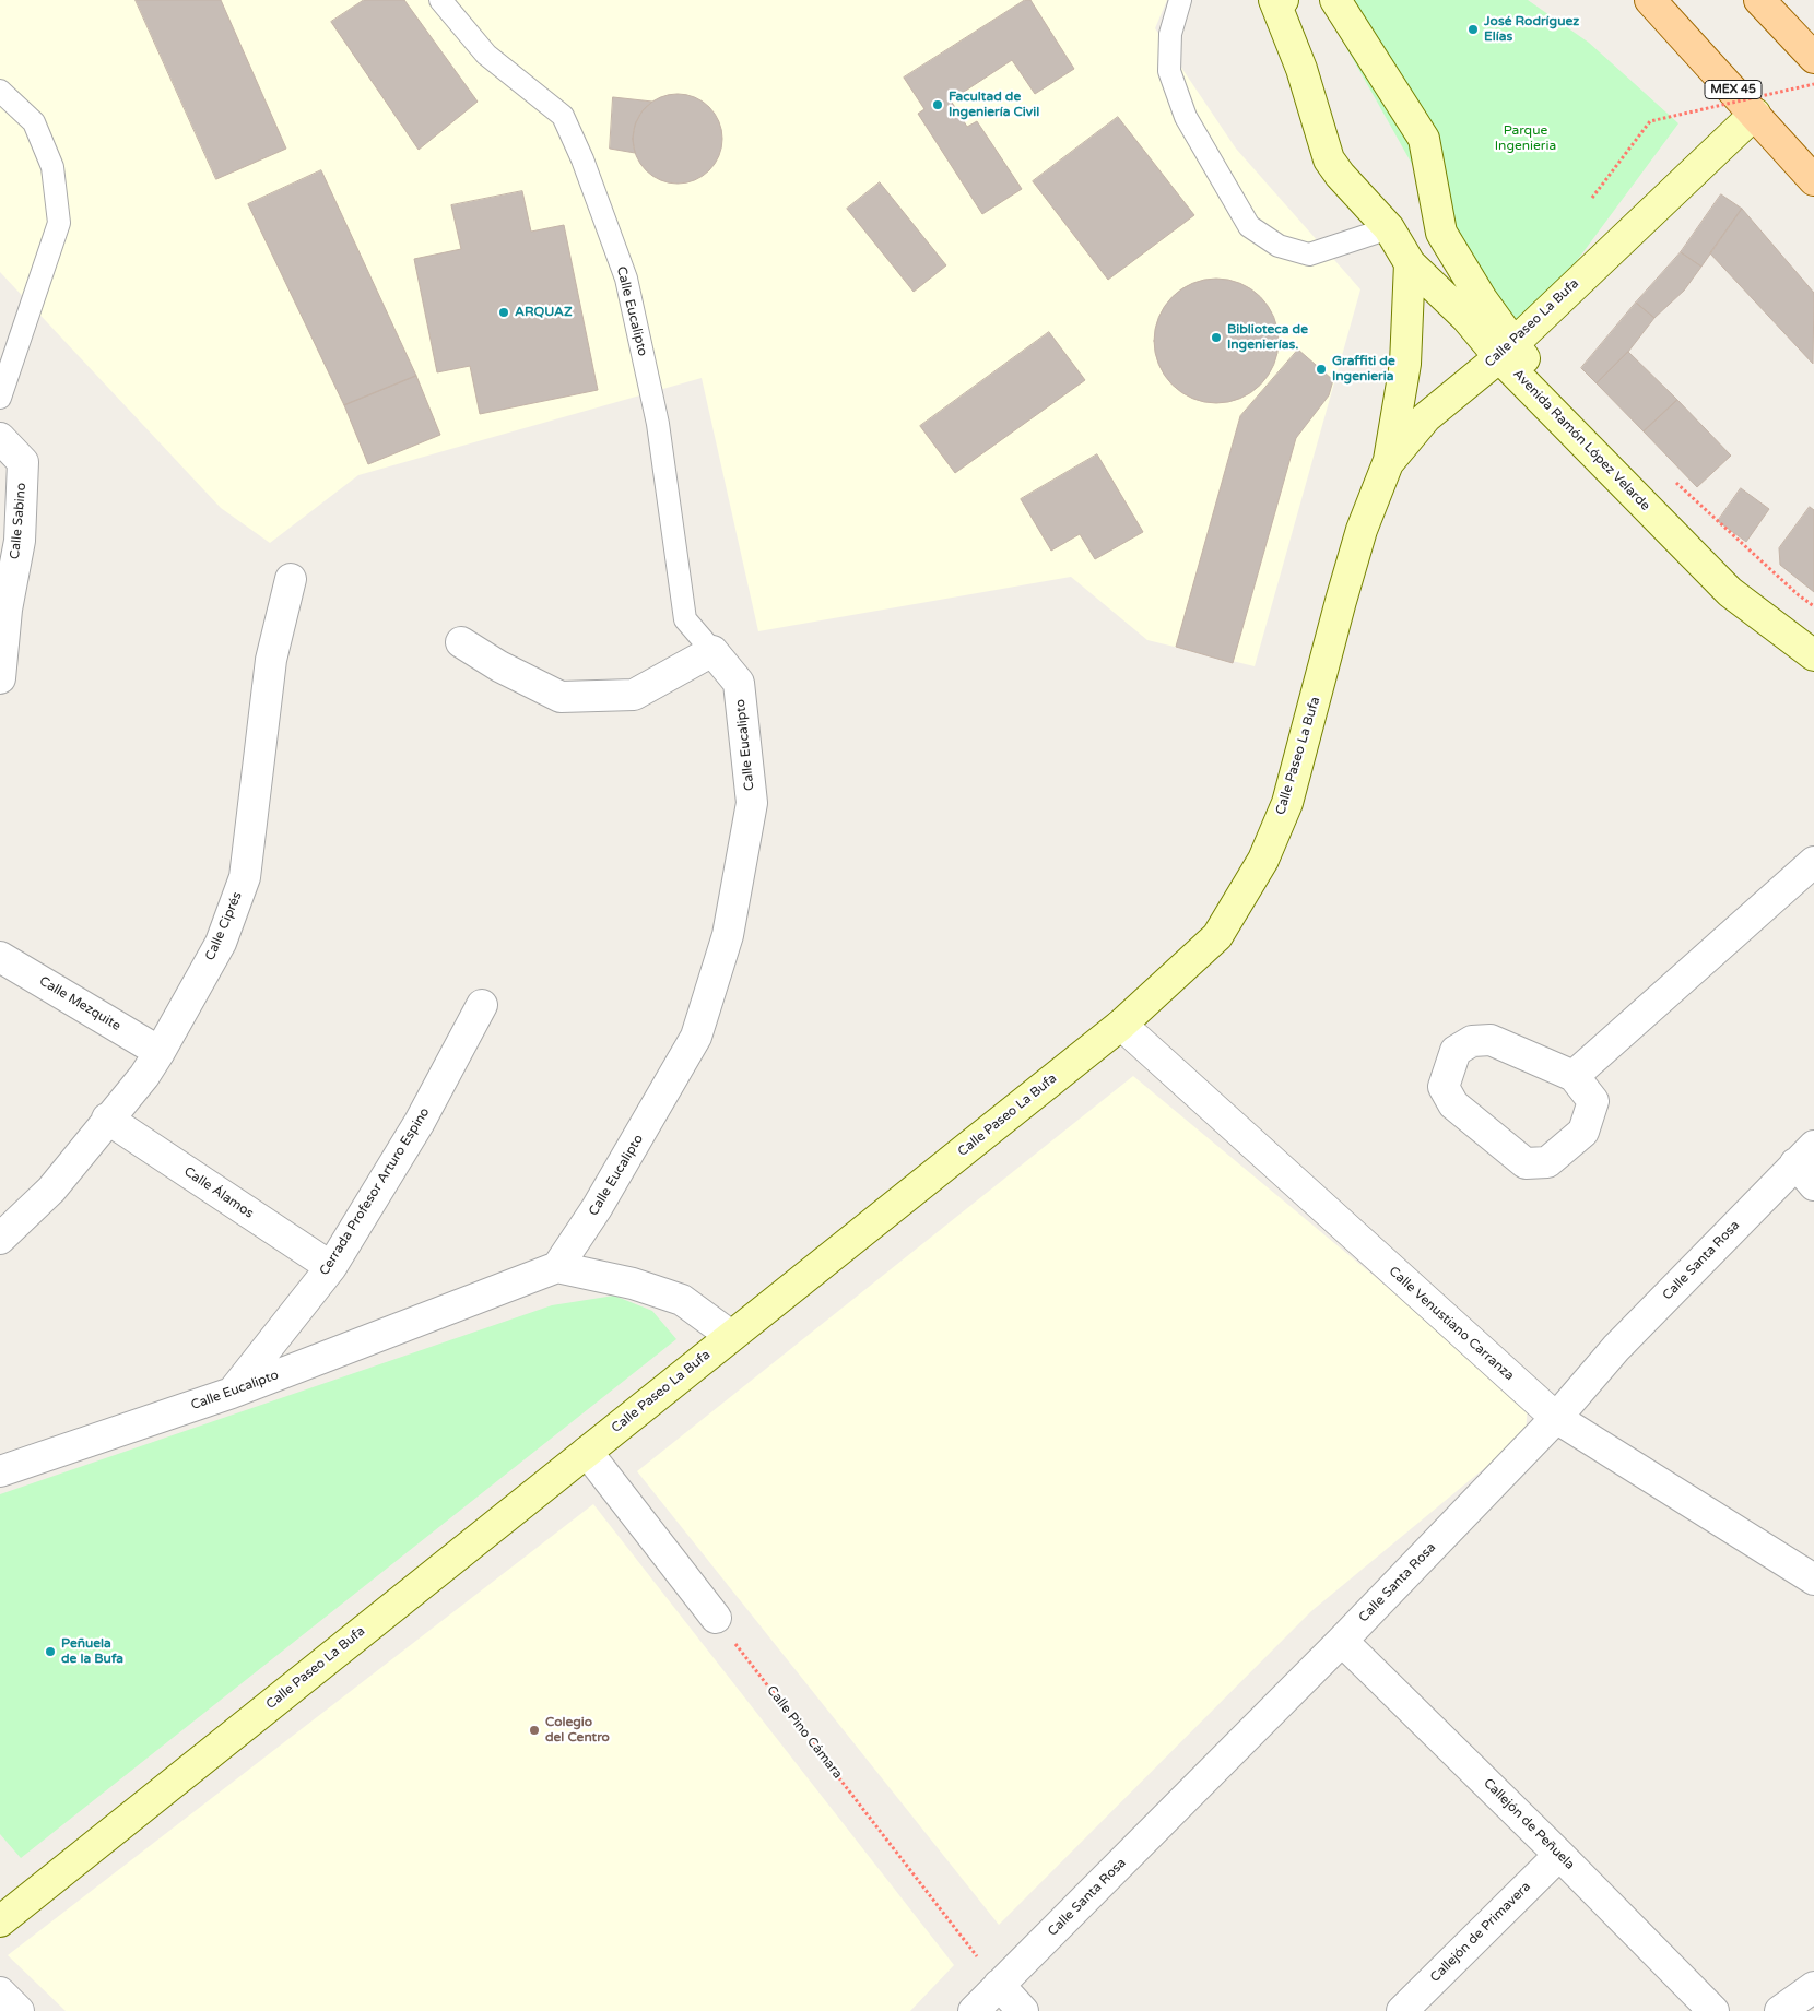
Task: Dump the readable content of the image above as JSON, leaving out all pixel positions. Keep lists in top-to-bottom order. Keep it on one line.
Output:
{"streets":{"main road":["MEX 45"],"street":["Calle Eucalipto","Calle Paseo La Bufa","Avenida Ramón López Velarde","Calle Sabino","Calle Ciprés","Calle Mezquite","Cerrada Profesor Arturo Espino","Calle Álamos","Calle Santa Rosa","Calle Venustiano Carranza","Callejón de Peñuela","Callejón de Primavera"],"path":["Calle Pino Cámara"]},"crossings":[["MEX 45","Calle Paseo La Bufa"],["Calle Eucalipto","Cerrada Profesor Arturo Espino"],["Calle Paseo La Bufa","Avenida Ramón López Velarde"],["Calle Paseo La Bufa","Calle Venustiano Carranza"],["Calle Ciprés","Calle Mezquite"],["Calle Ciprés","Calle Álamos"],["Cerrada Profesor Arturo Espino","Calle Álamos"],["Calle Santa Rosa","Calle Venustiano Carranza"],["Calle Santa Rosa","Calle Pino Cámara"],["Calle Santa Rosa","Callejón de Peñuela"],["Callejón de Peñuela","Callejón de Primavera"]],"parks":["Parque Ingenieria"],"places":["José Rodríguez Elías","Facultad de Ingeniería Civil","ARQUAZ","Biblioteca de Ingenierías.","Graffiti de Ingenieria","Peñuela de la Bufa","Colegio del Centro"]}
